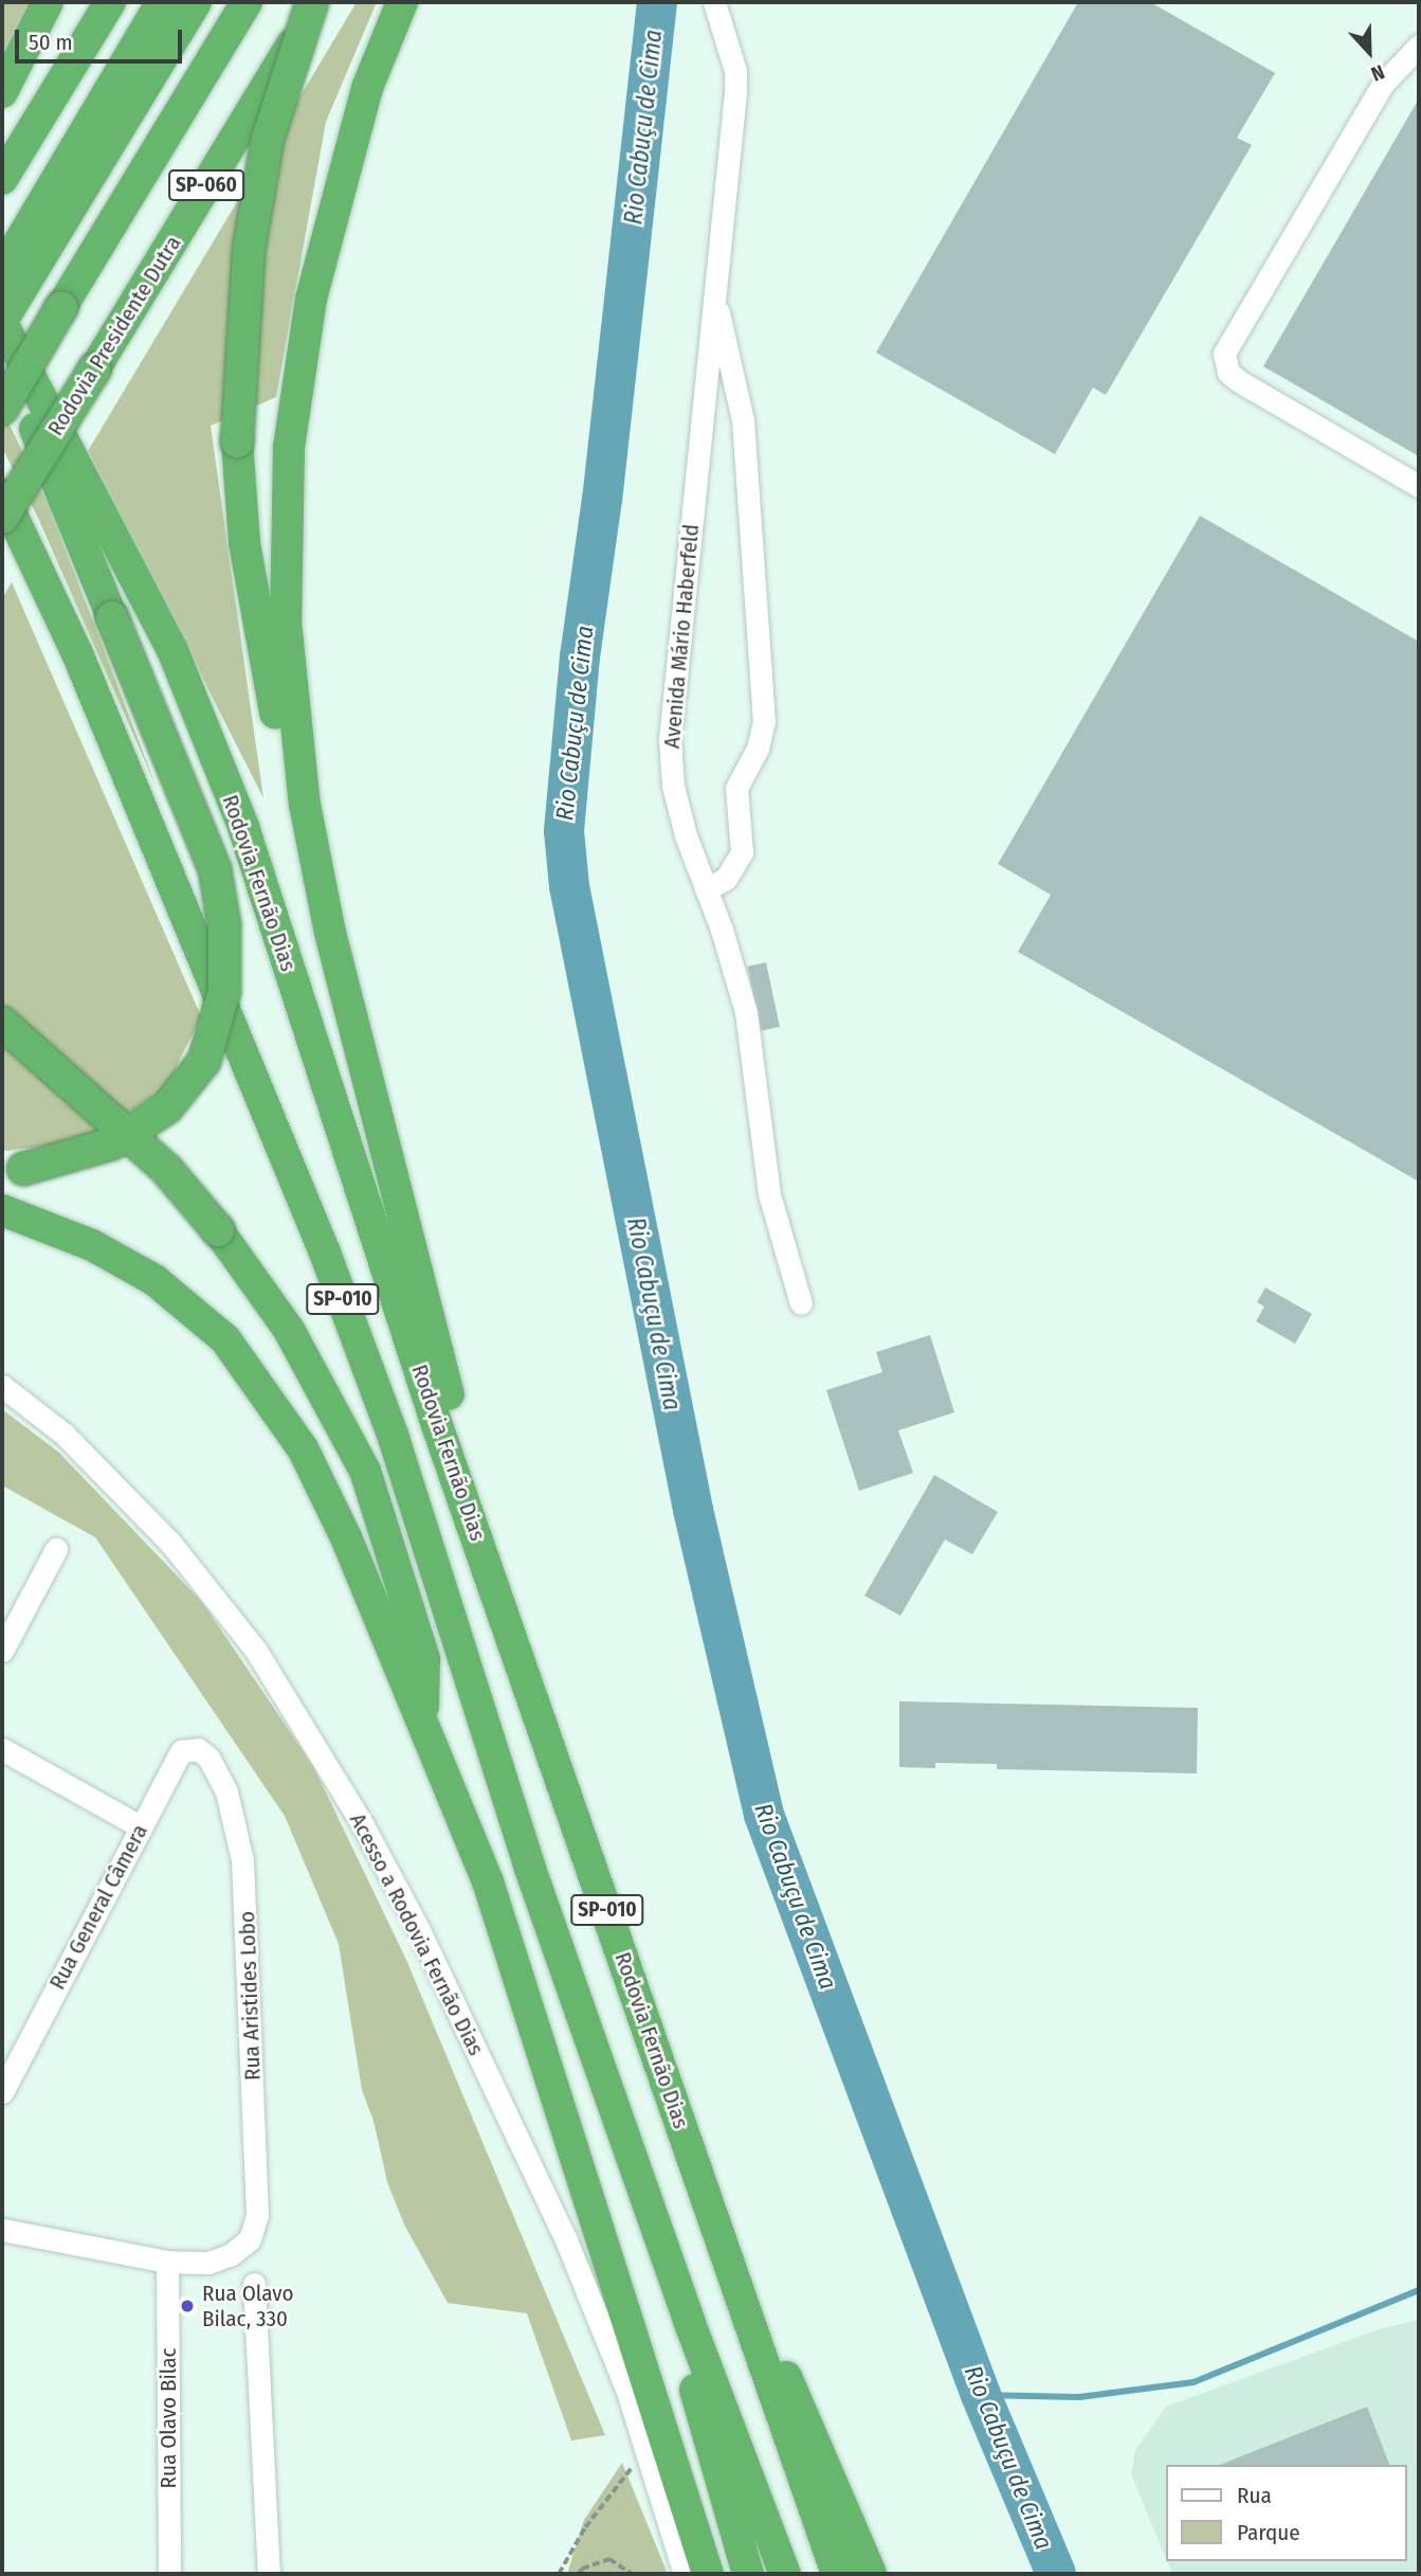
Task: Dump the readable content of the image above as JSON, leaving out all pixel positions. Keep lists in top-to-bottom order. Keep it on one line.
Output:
{"streets":{"highway":["SP-060","Rodovia Presidente Dutra","Rodovia Fernão Dias","SP-010"],"street":["Avenida Mário Haberfeld","Rua General Câmera","Acesso a Rodovia Fernão Dias","Rua Aristides Lobo","Rua Olavo Bilac"]},"crossings":[["Rua General Câmera","Rua Aristides Lobo"],["Rua Aristides Lobo","Rua Olavo Bilac"]],"water":["Rio Cabuçu de Cima"],"places":["Rua Olavo Bilac, 330"],"legend":["Rua","Parque"],"scale_bar":"50 m","north":"bottom"}
